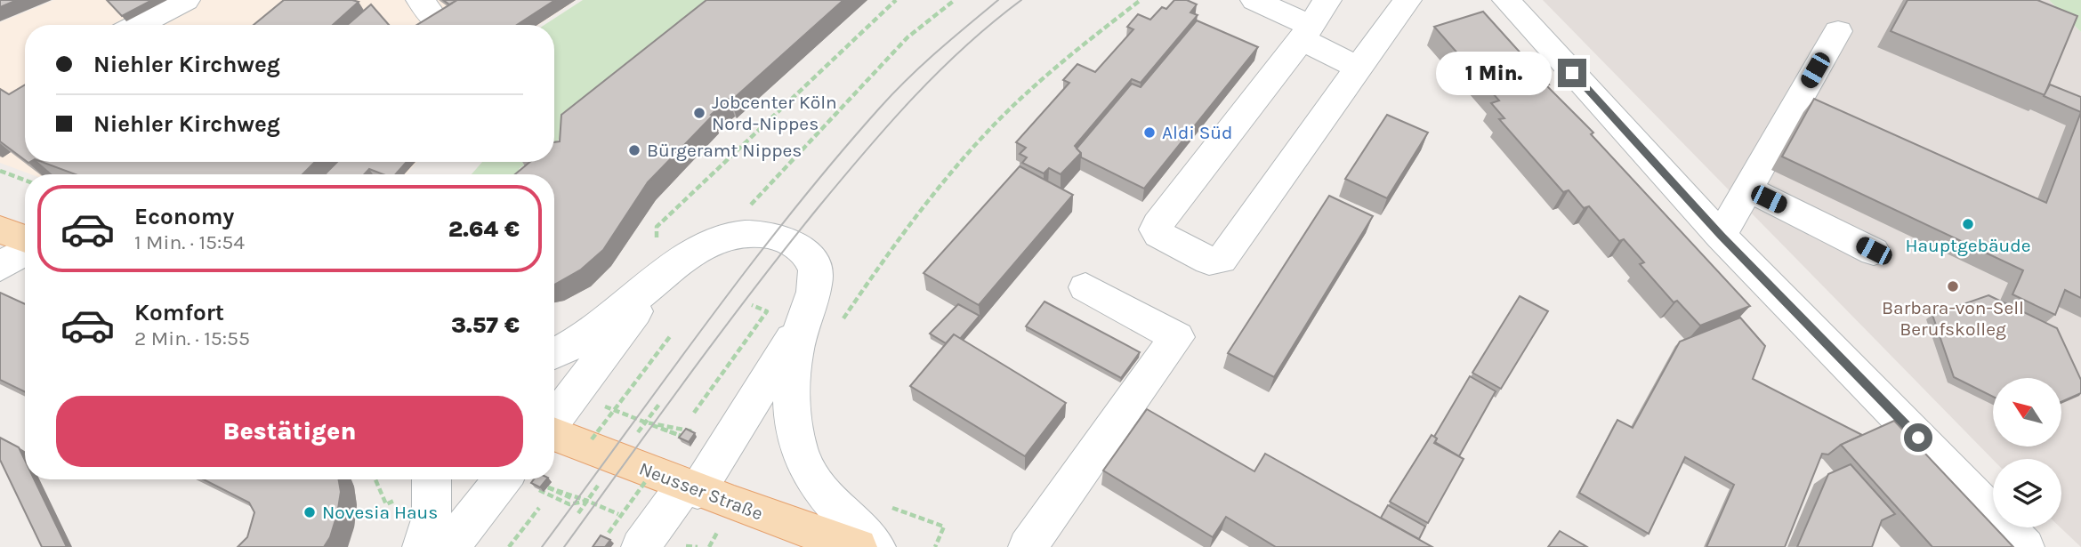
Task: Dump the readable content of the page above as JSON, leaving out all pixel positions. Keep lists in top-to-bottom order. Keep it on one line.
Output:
{"streets":{"main road":["Neusser Straße"]},"places":["Jobcenter Köln Nord-Nippes","Aldi Süd","Bürgeramt Nippes","Hauptgebäude","Barbara-von-Sell Berufskolleg","Novesia Haus"],"north":"top left","page":{"banner":["Niehler Kirchweg","Niehler Kirchweg"],"bubble":"1 Min.","list":[{"name":"Economy","note":"1 Min. · 15:54","value":"2.64 €"},{"name":"Komfort","note":"2 Min. · 15:55","value":"3.57 €"}],"buttons":"Bestätigen"}}
